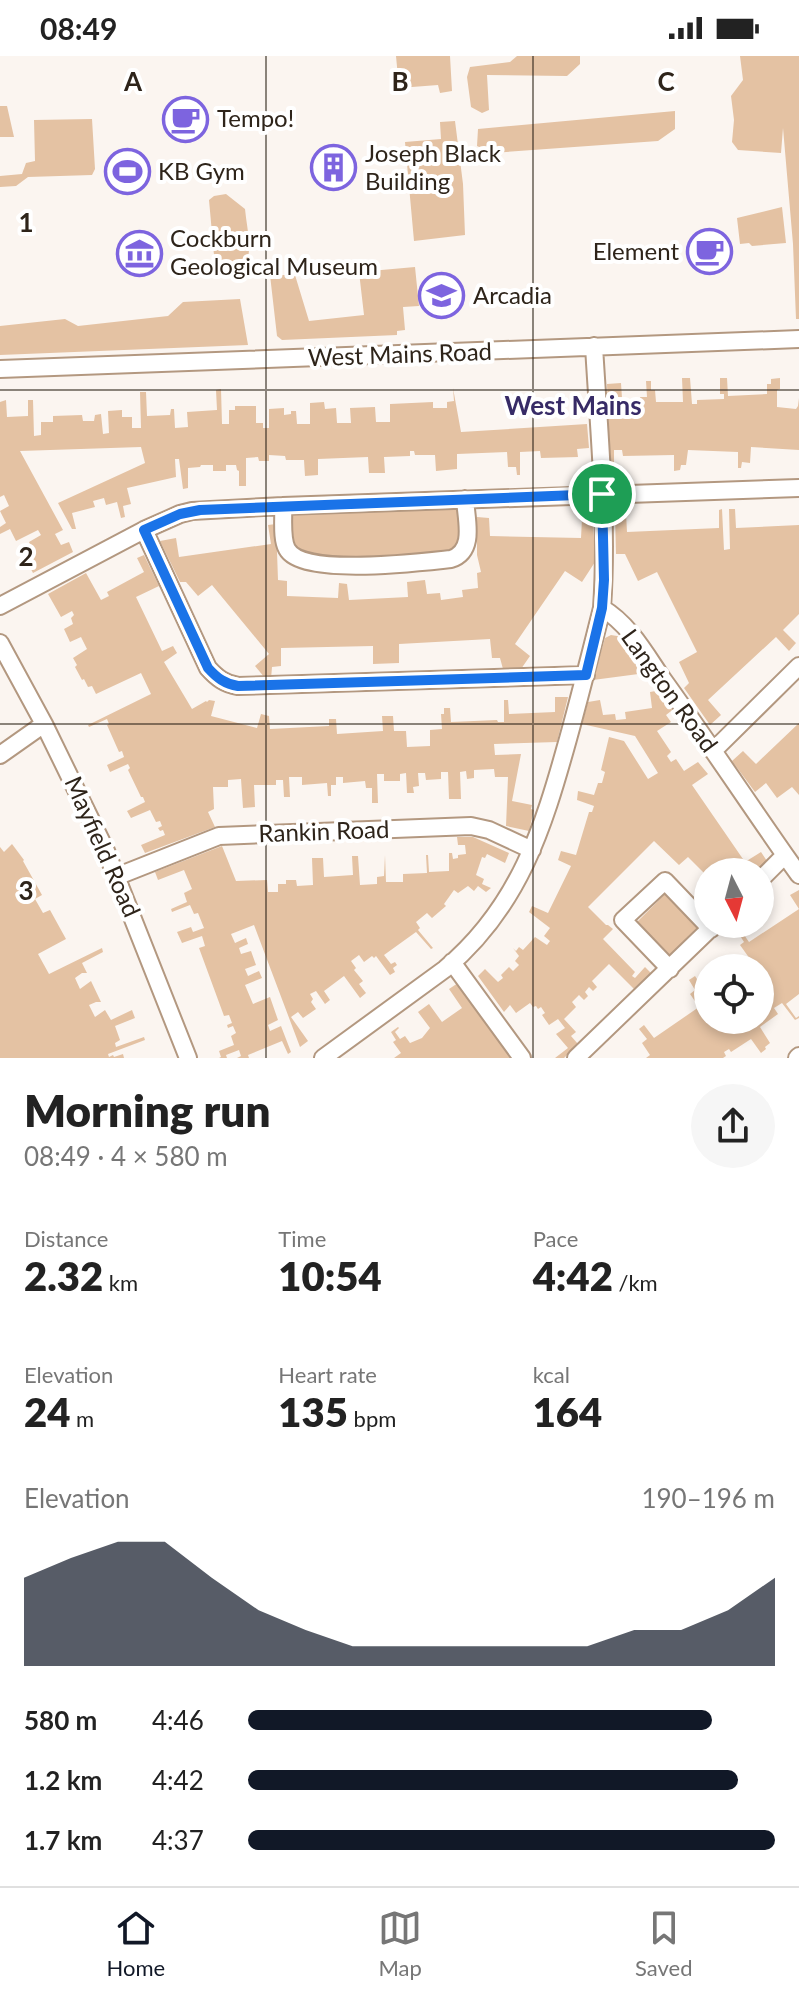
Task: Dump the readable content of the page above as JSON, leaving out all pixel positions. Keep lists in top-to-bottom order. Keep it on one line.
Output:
{"streets":{"street":["West Mains Road","Langton Road","Rankin Road","Mayfield Road"]},"crossings":[["West Mains Road","Langton Road"],["Rankin Road","Mayfield Road"]],"districts":["West Mains"],"places":{"cafe":["Tempo!","Element"],"building":["Joseph Black Building"],"sports":["KB Gym"],"museum":["Cockburn Geological Museum"],"school or university":["Arcadia"]},"north":"bottom","page":{"status":"08:49","heading":["Morning run","08:49 · 4 × 580 m"],"stats":[["Distance","2.32 km"],["Time","10:54"],["Pace","4:42 /km"],["Elevation","24 m"],["Heart rate","135 bpm"],["kcal","164"]],"chart":["Elevation","190–196 m"],"list":[{"name":"580 m","note":"4:46"},{"name":"1.2 km","note":"4:42"},{"name":"1.7 km","note":"4:37"}],"tabs":["Home","Map","Saved"]},"grid":{"columns":["A","B","C"],"rows":["1","2","3"]}}
